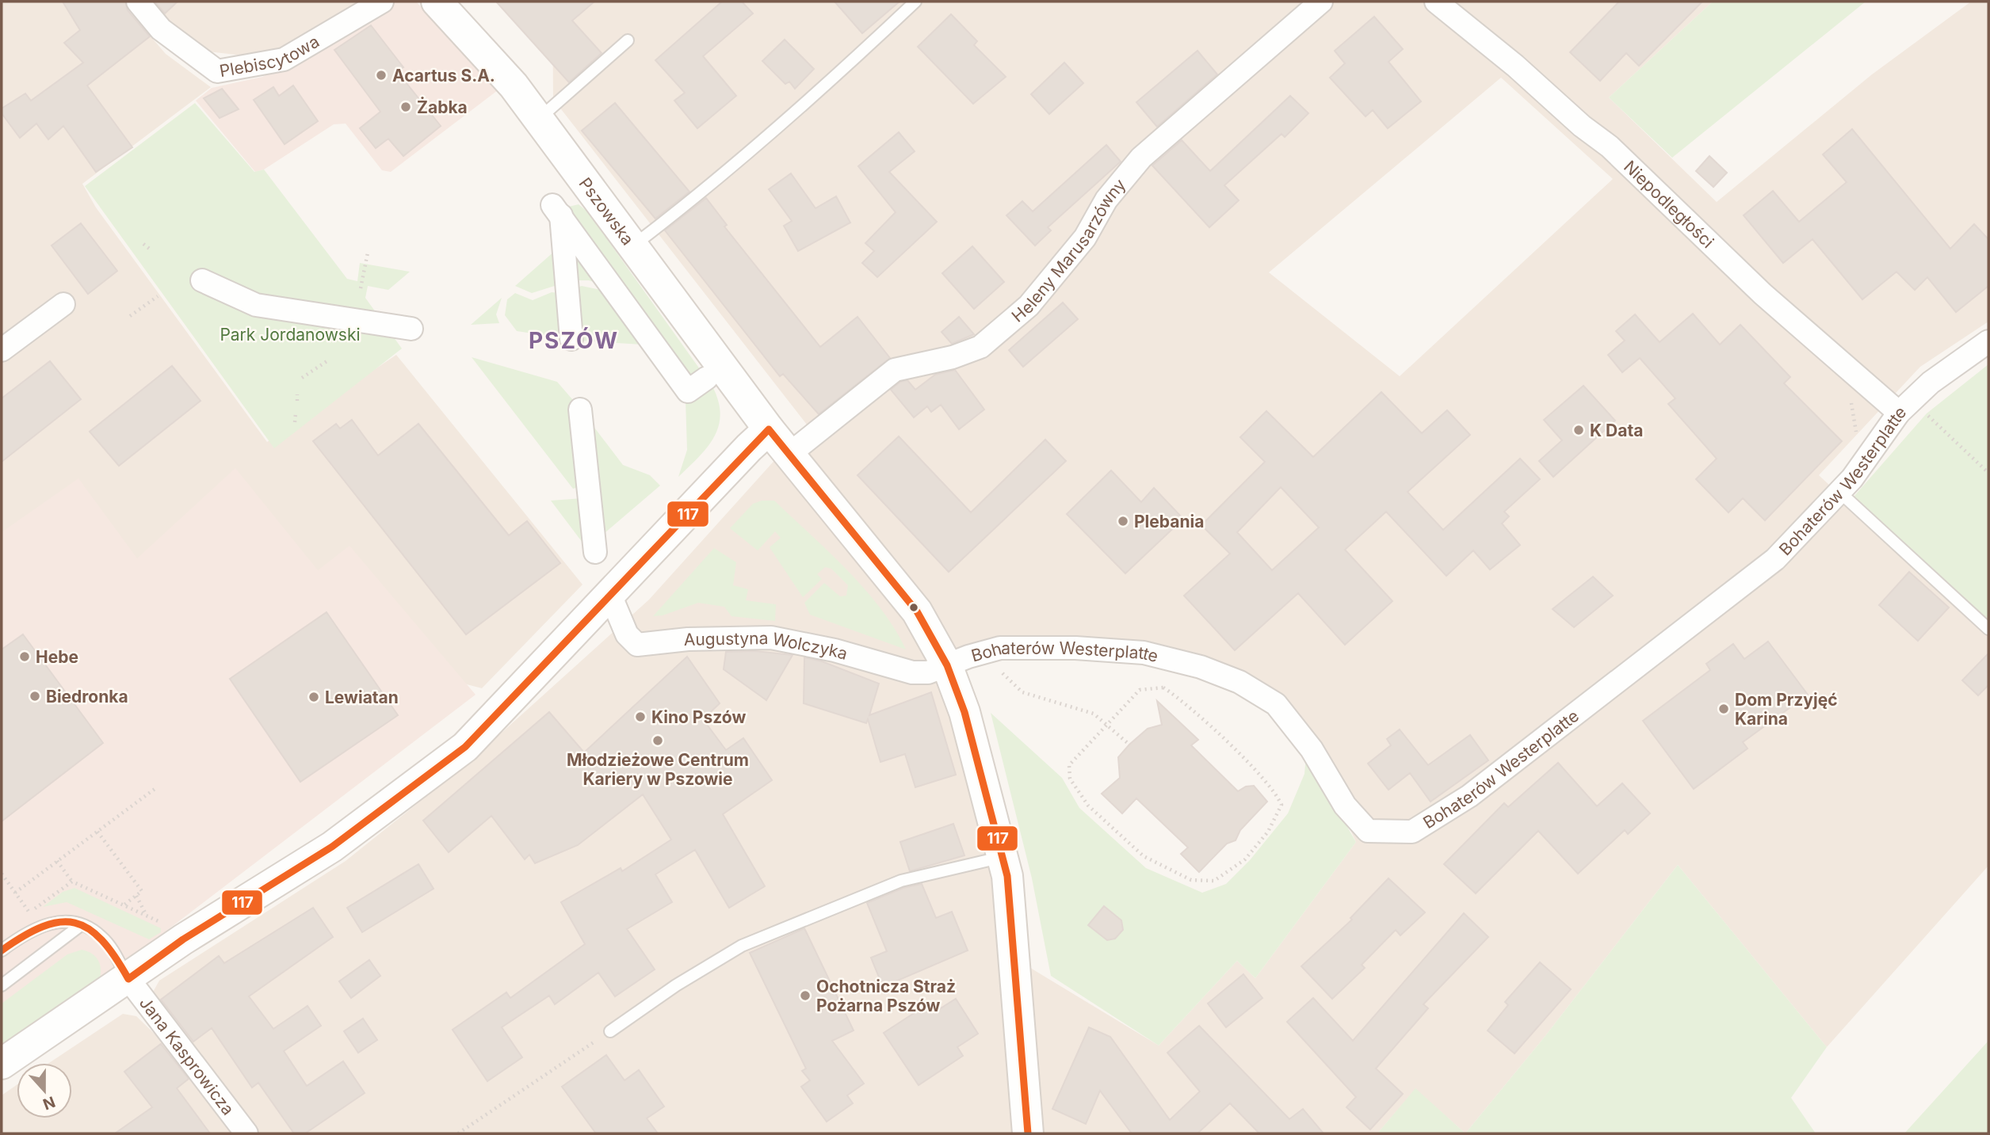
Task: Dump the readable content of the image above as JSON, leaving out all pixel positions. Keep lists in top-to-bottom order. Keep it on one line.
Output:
{"streets":{"main road":["Pszowska"],"street":["Plebiscytowa","Niepodległości","Heleny Marusarzówny","Bohaterów Westerplatte","Augustyna Wolczyka","Jana Kasprowicza"]},"crossings":[["Niepodległości","Bohaterów Westerplatte"],["Pszowska","Heleny Marusarzówny"],["Pszowska","Bohaterów Westerplatte"],["Pszowska","Augustyna Wolczyka"],["Bohaterów Westerplatte","Augustyna Wolczyka"]],"districts":["PSZÓW"],"parks":["Park Jordanowski"],"places":["Acartus S.A.","Żabka","K Data","Plebania","Hebe","Biedronka","Lewiatan","Dom Przyjęć Karina","Kino Pszów","Młodzieżowe Centrum Kariery w Pszowie","Ochotnicza Straż Pożarna Pszów"],"lines":["transit line 117"],"north":"bottom"}
